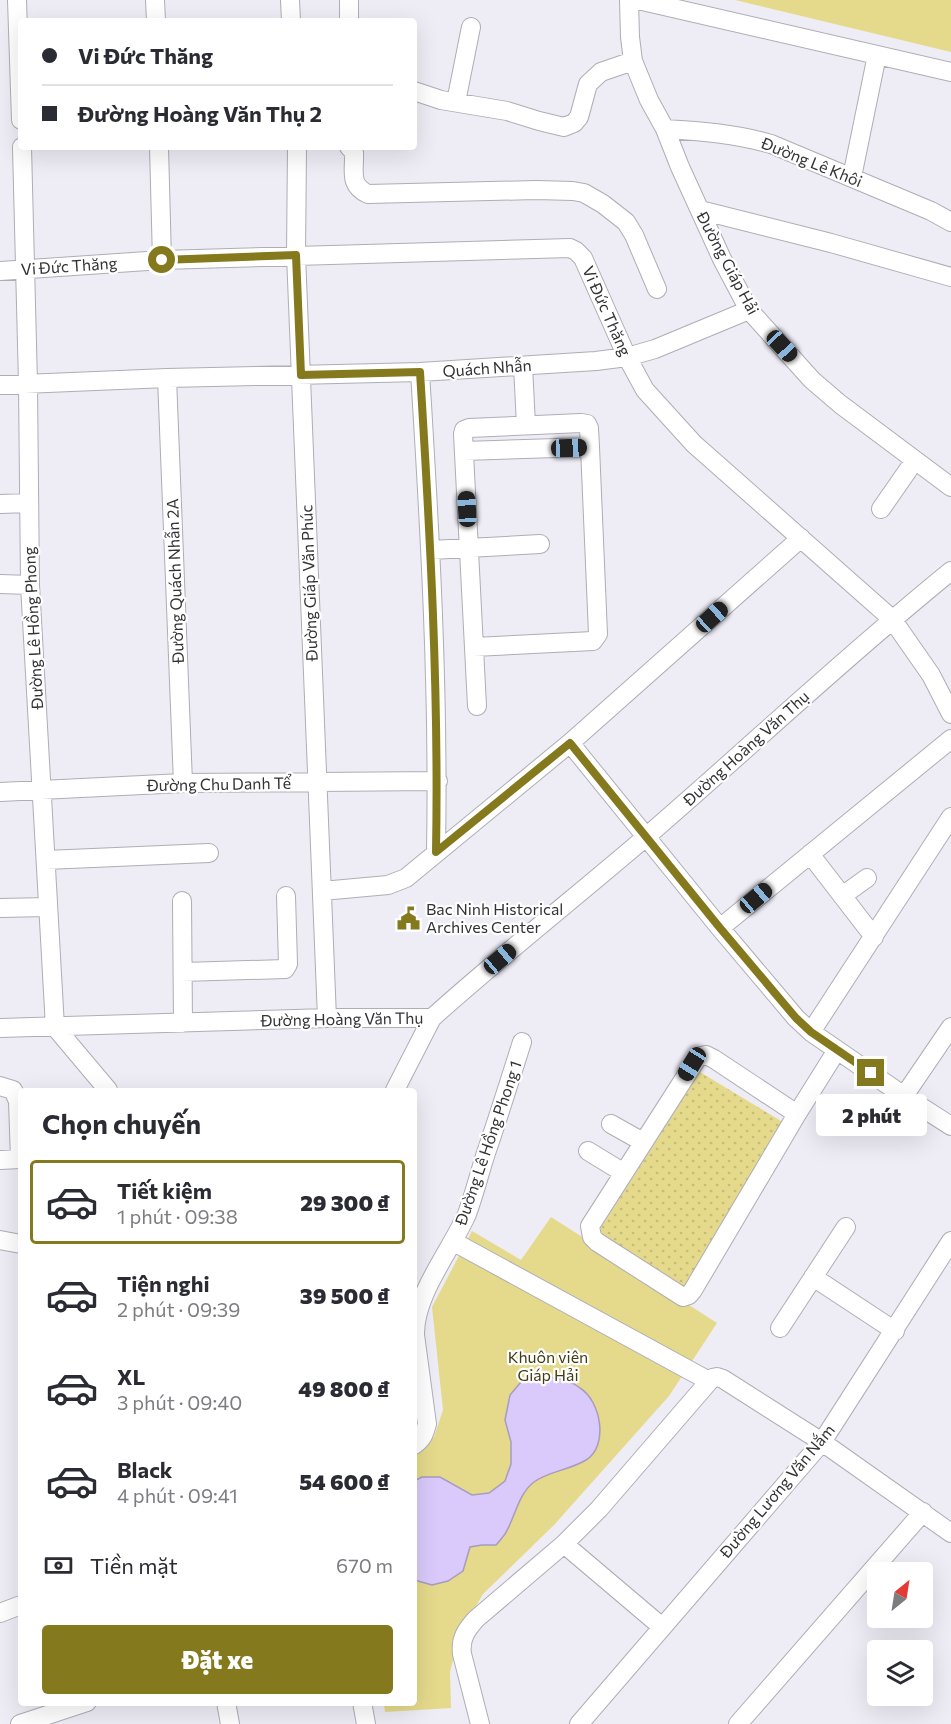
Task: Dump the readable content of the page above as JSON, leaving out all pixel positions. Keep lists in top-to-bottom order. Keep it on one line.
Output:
{"streets":{"street":["Đường Lê Khôi","Đường Giáp Hải","Vi Đức Thăng","Quách Nhẫn","Đường Quách Nhẫn 2A","Đường Giáp Văn Phúc","Đường Lê Hồng Phong","Đường Hoàng Văn Thụ","Đường Chu Danh Tể","Đường Lê Hồng Phong 1","Đường Lương Văn Nắm"]},"crossings":[["Đường Lê Khôi","Đường Giáp Hải"],["Đường Giáp Hải","Quách Nhẫn"],["Vi Đức Thăng","Quách Nhẫn"],["Vi Đức Thăng","Đường Giáp Văn Phúc"],["Vi Đức Thăng","Đường Lê Hồng Phong"],["Vi Đức Thăng","Đường Hoàng Văn Thụ"],["Quách Nhẫn","Đường Quách Nhẫn 2A"],["Quách Nhẫn","Đường Giáp Văn Phúc"],["Quách Nhẫn","Đường Lê Hồng Phong"],["Đường Quách Nhẫn 2A","Đường Chu Danh Tể"],["Đường Giáp Văn Phúc","Đường Hoàng Văn Thụ"],["Đường Giáp Văn Phúc","Đường Chu Danh Tể"],["Đường Lê Hồng Phong","Đường Hoàng Văn Thụ"],["Đường Lê Hồng Phong","Đường Chu Danh Tể"]],"parks":["Khuôn viên Giáp Hải"],"places":{"public building":["Bac Ninh Historical Archives Center"]},"north":"top right","page":{"banner":["Vi Đức Thăng","Đường Hoàng Văn Thụ 2"],"heading":"Chọn chuyến","bubble":"2 phút","list":[{"name":"Tiết kiệm","note":"1 phút · 09:38","value":"29 300 ₫"},{"name":"Tiện nghi","note":"2 phút · 09:39","value":"39 500 ₫"},{"name":"XL","note":"3 phút · 09:40","value":"49 800 ₫"},{"name":"Black","note":"4 phút · 09:41","value":"54 600 ₫"}],"pay":["Tiền mặt","670 m"],"buttons":"Đặt xe"}}
